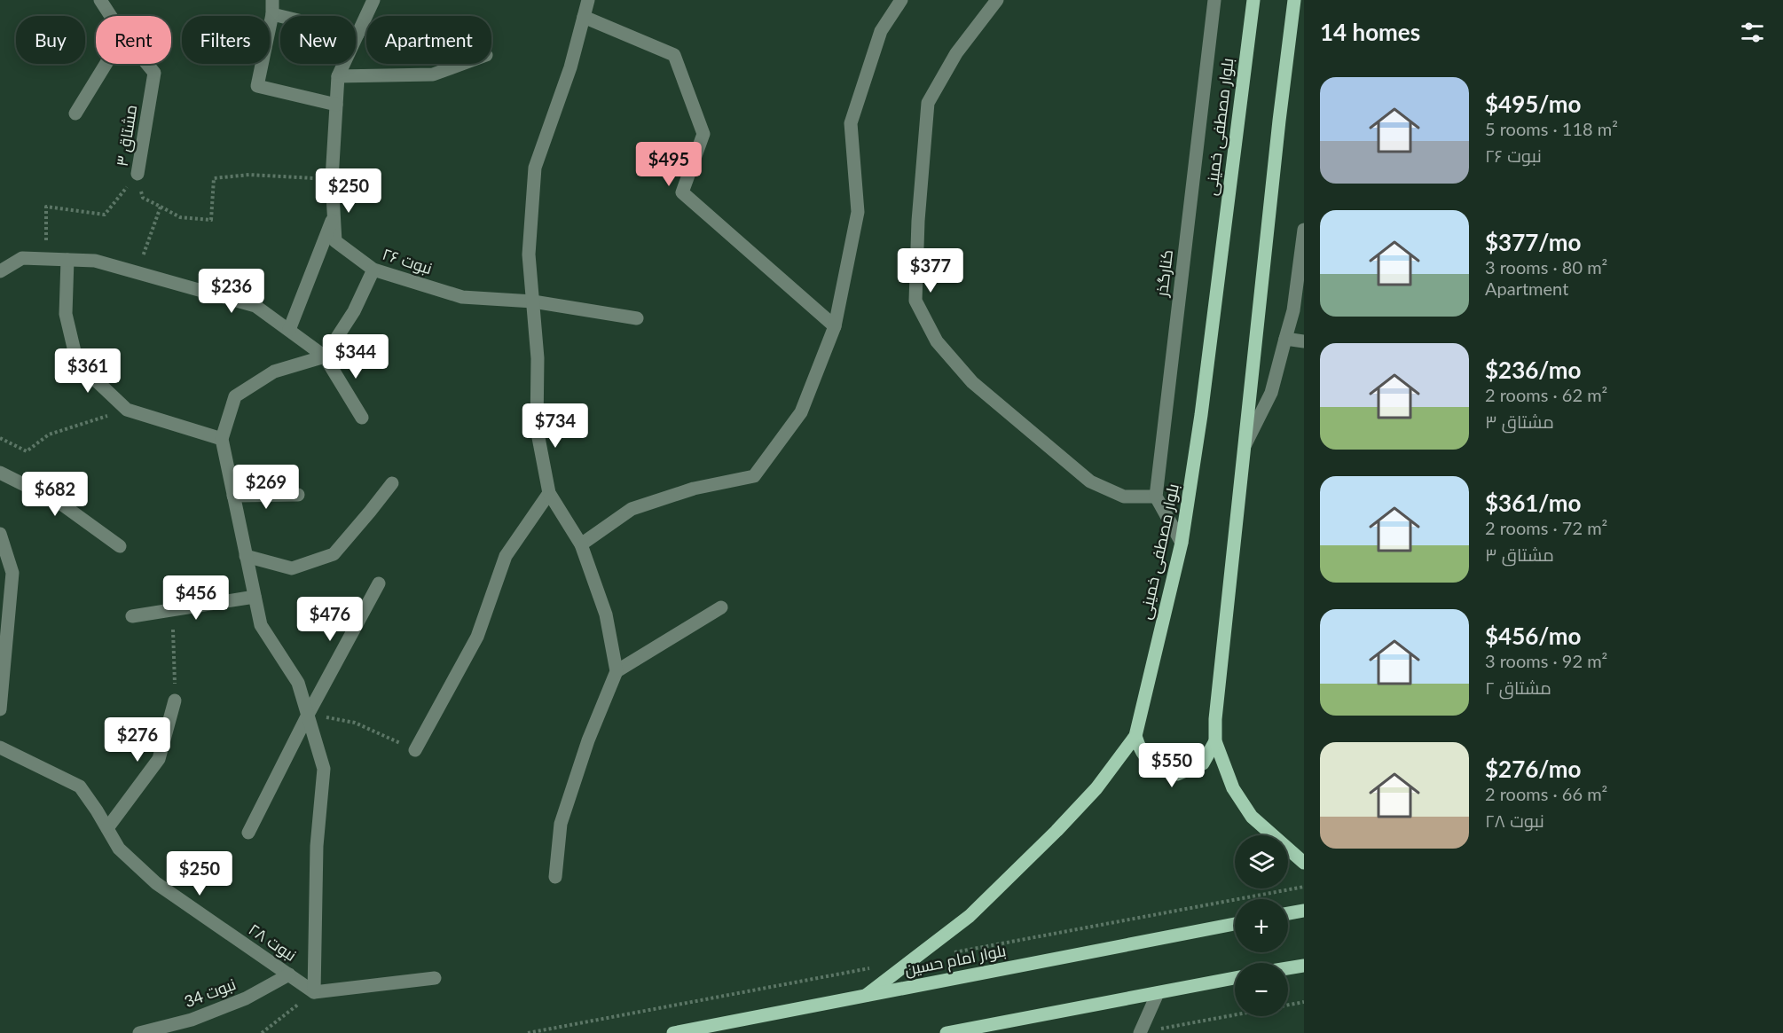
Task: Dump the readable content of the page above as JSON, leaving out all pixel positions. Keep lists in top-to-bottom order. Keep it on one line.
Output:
{"streets":{"main road":["بلوار مصطفی خمینی","بلوار امام حسین"],"street":["مشتاق ۳","نبوت ۲۶","کنارگذر","نبوت ۲۸","نبوت 34"]},"crossings":[["بلوار مصطفی خمینی","بلوار امام حسین"],["نبوت ۲۸","نبوت 34"]],"page":{"heading":"14 homes","chip":["Buy","Rent","Filters","New","Apartment"],"list":[{"name":"$495/mo","note":"5 rooms · 118 m² · نبوت ۲۶"},{"name":"$377/mo","note":"3 rooms · 80 m² · Apartment"},{"name":"$236/mo","note":"2 rooms · 62 m² · مشتاق ۳"},{"name":"$361/mo","note":"2 rooms · 72 m² · مشتاق ۳"},{"name":"$456/mo","note":"3 rooms · 92 m² · مشتاق ۲"},{"name":"$276/mo","note":"2 rooms · 66 m² · نبوت ۲۸"}],"price":["$495","$250","$377","$236","$344","$361","$734","$269","$682","$456","$476","$276","$550","$250"],"map_buttons":["+","−"]}}
